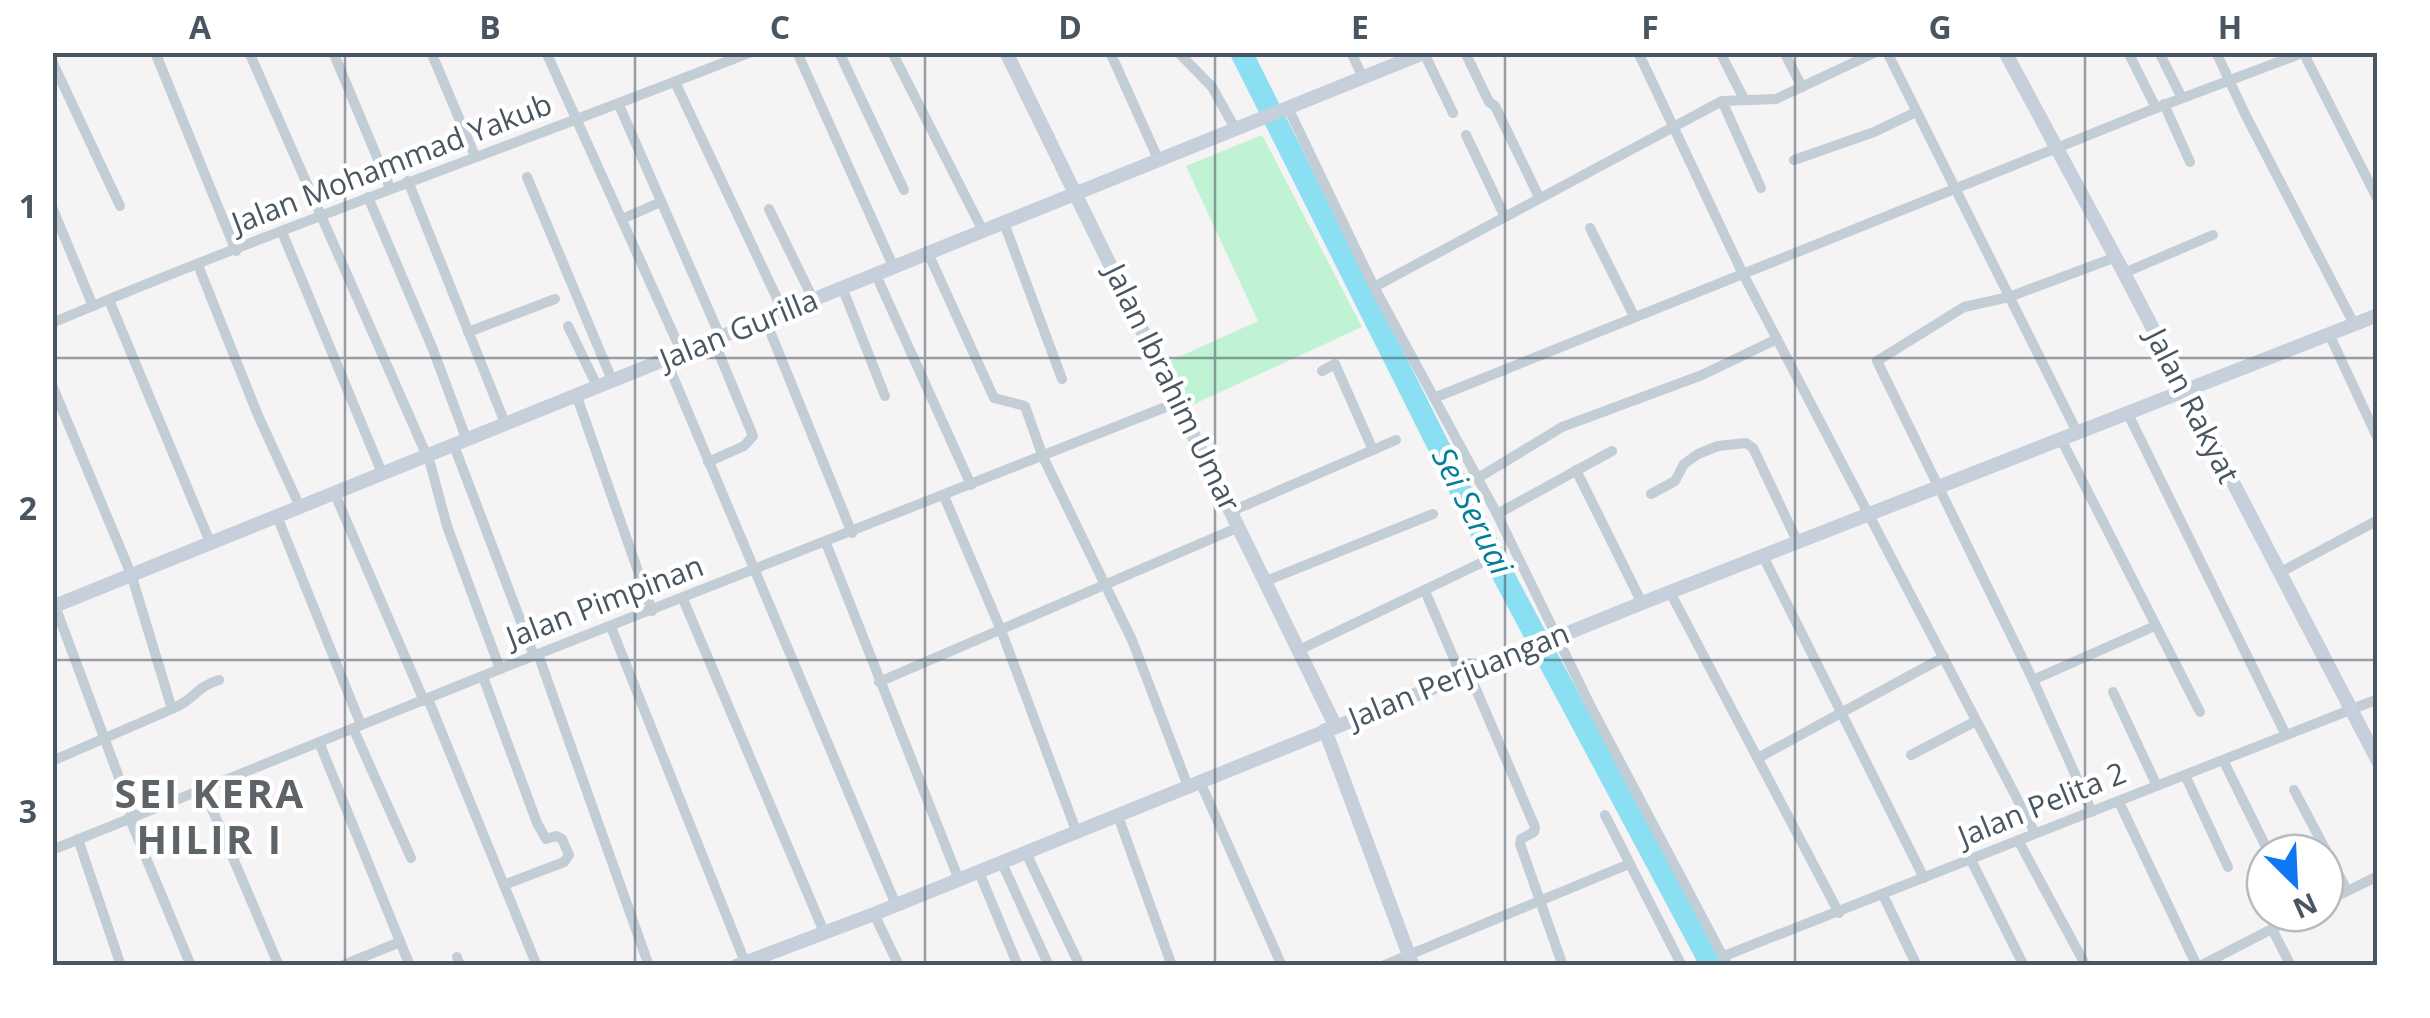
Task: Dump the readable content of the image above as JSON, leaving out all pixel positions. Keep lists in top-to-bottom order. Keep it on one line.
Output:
{"streets":{"street":["Jalan Mohammad Yakub","Jalan Gurilla","Jalan Ibrahim Umar","Jalan Rakyat","Jalan Pimpinan","Jalan Perjuangan","Jalan Pelita 2"]},"crossings":[["Jalan Gurilla","Jalan Ibrahim Umar"],["Jalan Ibrahim Umar","Jalan Pimpinan"],["Jalan Ibrahim Umar","Jalan Perjuangan"],["Jalan Rakyat","Jalan Perjuangan"],["Jalan Rakyat","Jalan Pelita 2"]],"districts":["SEI KERA HILIR I"],"water":["Sei Seruai"],"north":"bottom right","grid":{"columns":["A","B","C","D","E","F","G","H"],"rows":["1","2","3"]}}
